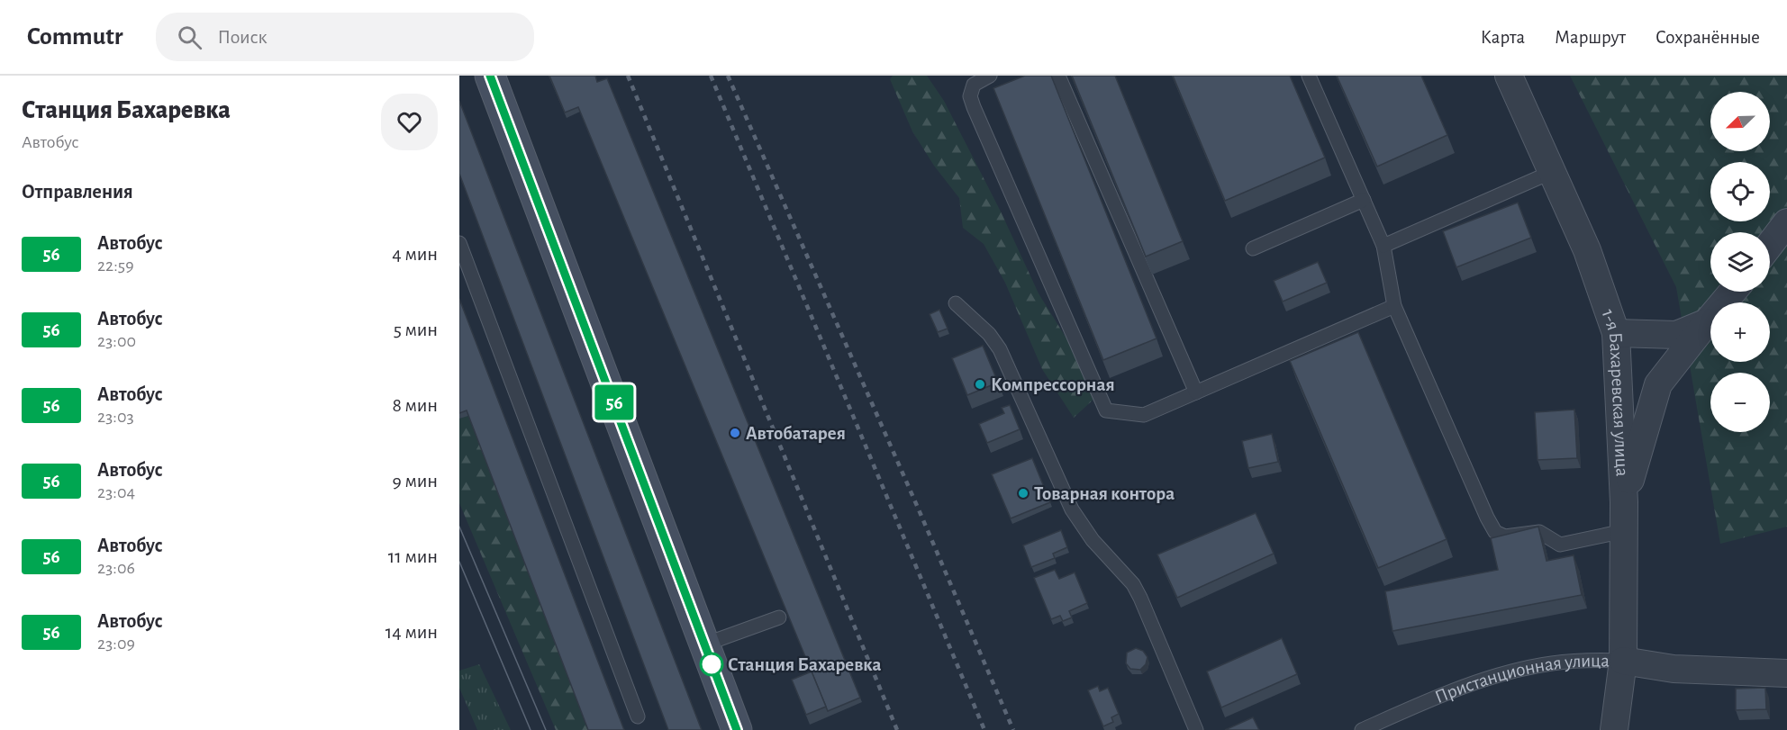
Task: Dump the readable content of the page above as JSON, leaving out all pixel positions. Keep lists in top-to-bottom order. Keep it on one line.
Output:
{"streets":{"street":["1-я Бахаревская улица","Пристанционная улица"]},"crossings":[["1-я Бахаревская улица","Пристанционная улица"]],"places":["Компрессорная","Автобатарея","Товарная контора","Станция Бахаревка"],"lines":["bus line 56"],"north":"bottom left","page":{"header":"Commutr","search":"Поиск","nav":["Карта","Маршрут","Сохранённые"],"heading":[["Станция Бахаревка","Автобус"],"Отправления"],"on_map":"56","map_buttons":["+","−"],"list":[{"mark":"56","name":"Автобус","note":"22:59","value":"4 мин"},{"mark":"56","name":"Автобус","note":"23:00","value":"5 мин"},{"mark":"56","name":"Автобус","note":"23:03","value":"8 мин"},{"mark":"56","name":"Автобус","note":"23:04","value":"9 мин"},{"mark":"56","name":"Автобус","note":"23:06","value":"11 мин"},{"mark":"56","name":"Автобус","note":"23:09","value":"14 мин"}]}}
